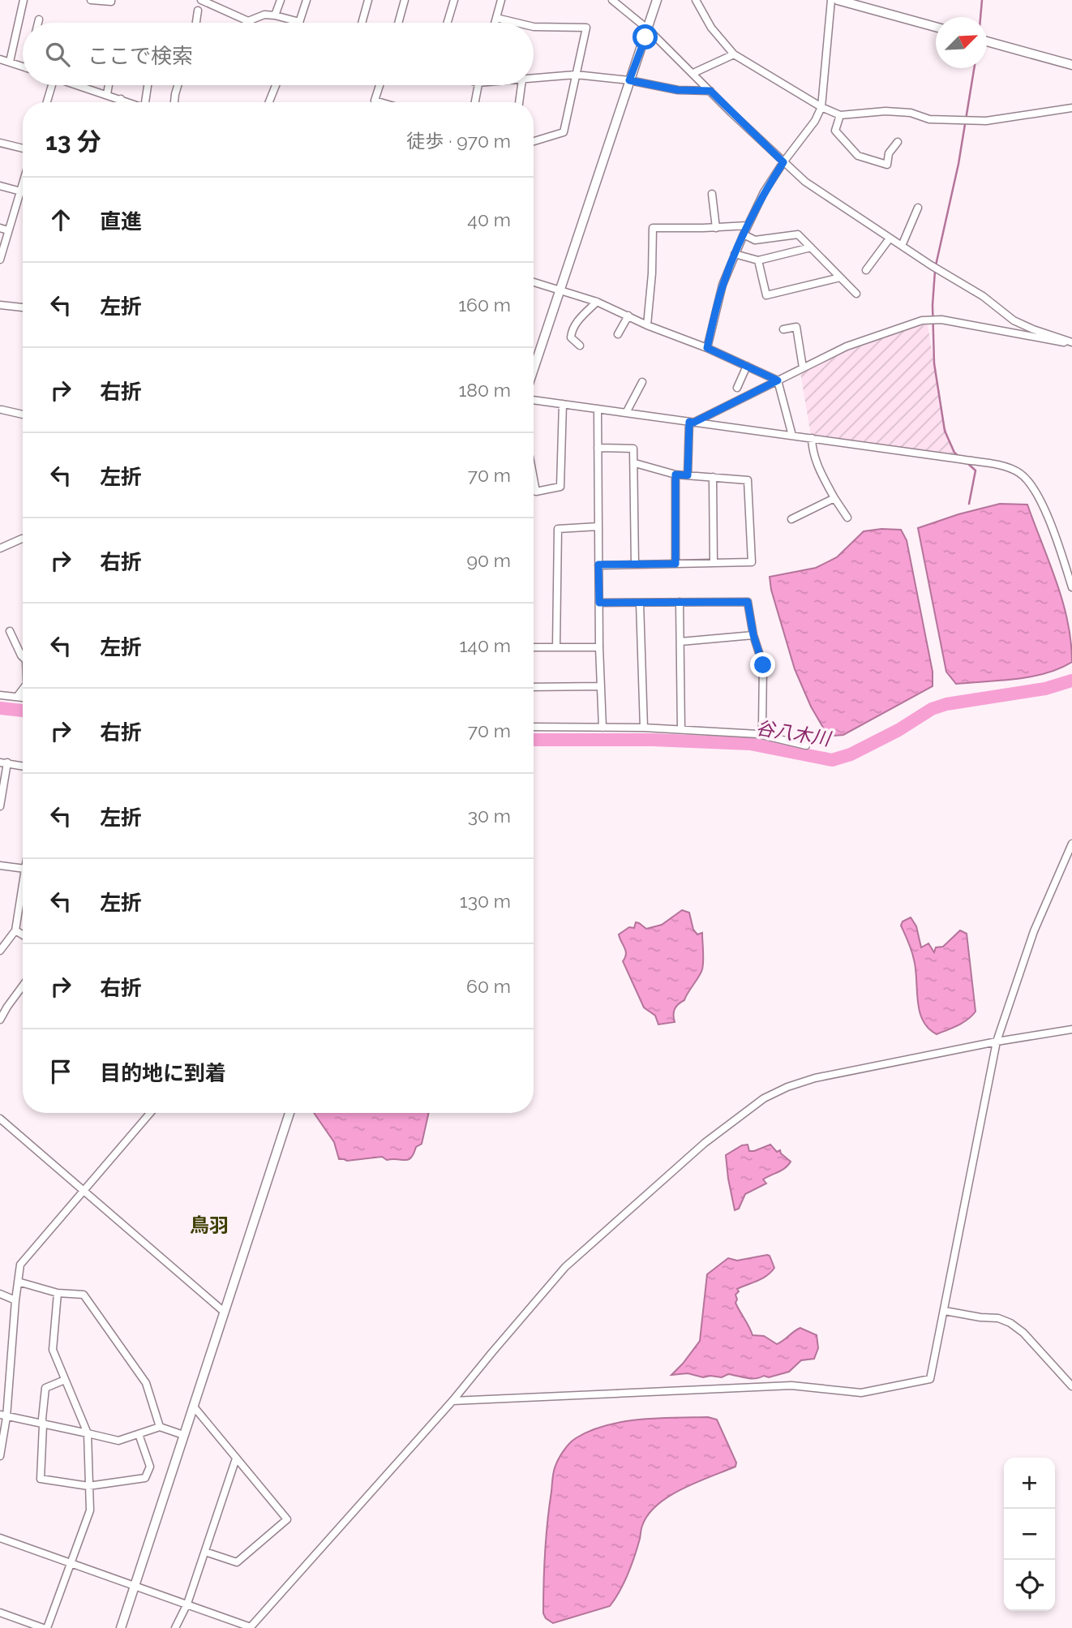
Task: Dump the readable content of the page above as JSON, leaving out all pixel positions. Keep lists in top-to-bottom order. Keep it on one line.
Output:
{"districts":["鳥羽"],"water":["谷八木川"],"north":"top right","page":{"search":"ここで検索","heading":["13 分","徒歩 · 970 m"],"list":[["直進","40 m"],["左折","160 m"],["右折","180 m"],["左折","70 m"],["右折","90 m"],["左折","140 m"],["右折","70 m"],["左折","30 m"],["左折","130 m"],["右折","60 m"],"目的地に到着"],"map_buttons":["+","−"]}}
